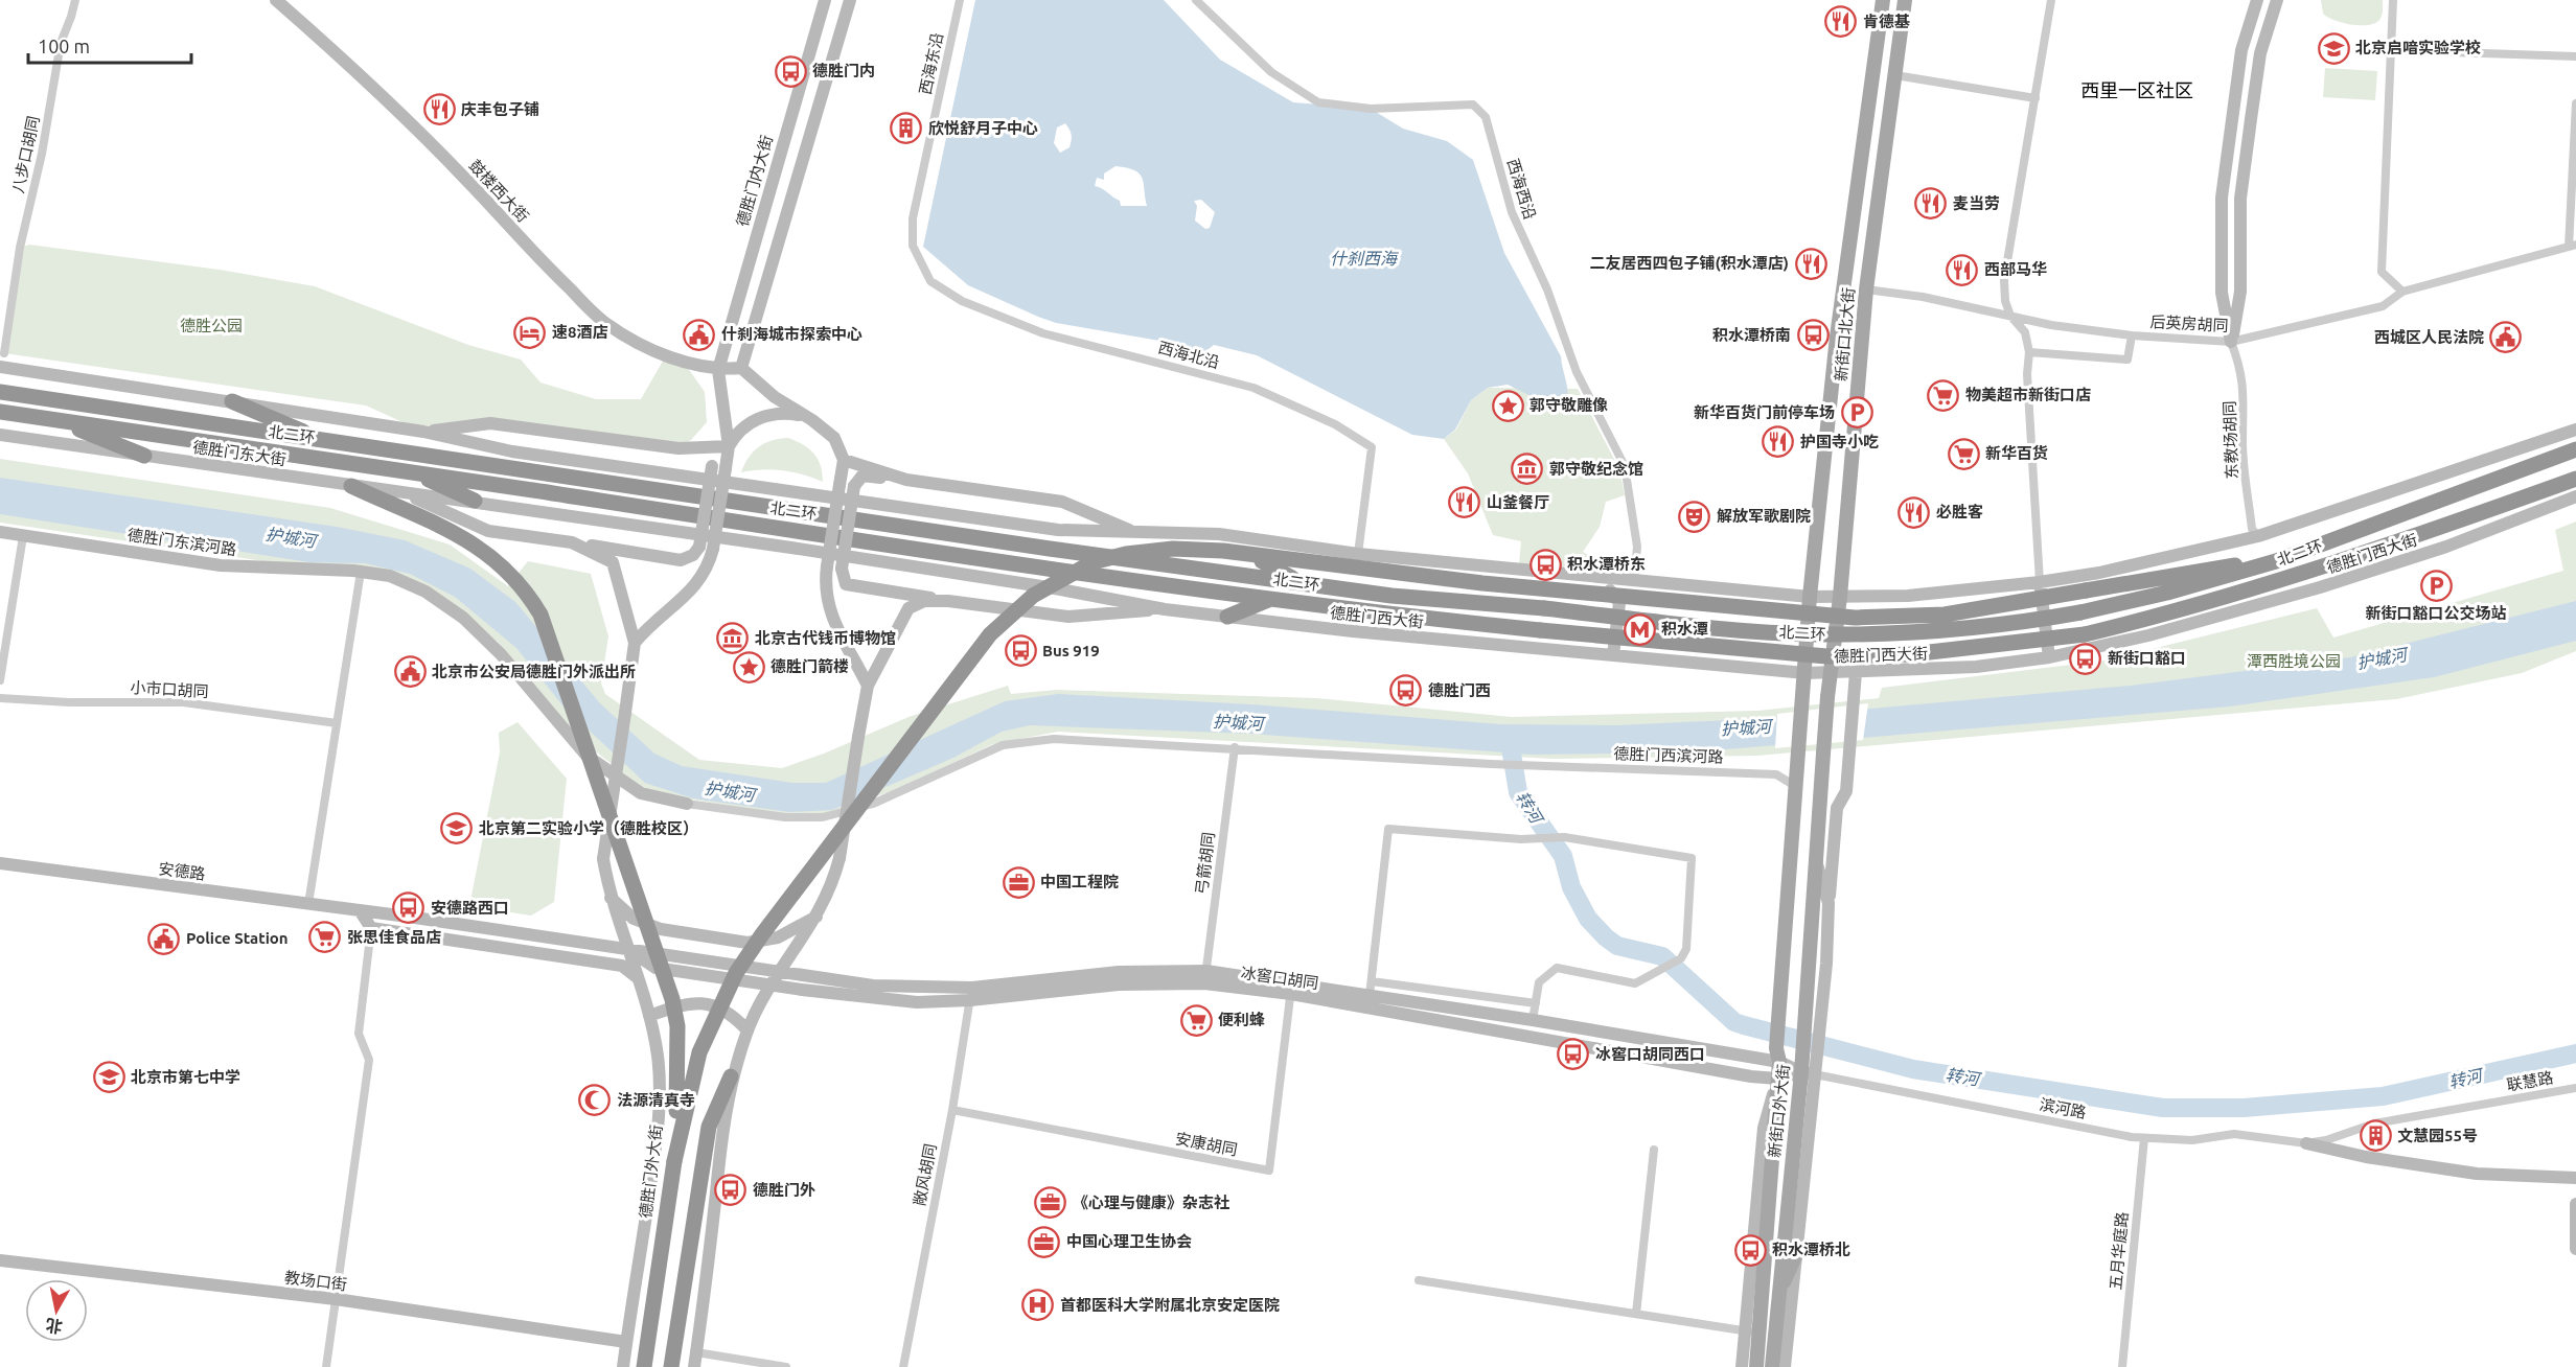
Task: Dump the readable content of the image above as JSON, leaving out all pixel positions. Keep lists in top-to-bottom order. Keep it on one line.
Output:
{"streets":{"highway":["北二环","德胜门外大街"],"main road":["新街口北大街","新街口外大街"],"street":["西海东沿","八步口胡同","德胜门内大街","西海西沿","鼓楼西大街","后英房胡同","西海北沿","东教场胡同","德胜门东大街","德胜门东滨河路","德胜门西大街","小市口胡同","德胜门西滨河路","弓箭胡同","安德路","冰窖口胡同","联慧路","滨河路","安康胡同","敞风胡同","五月华庭路","教场口街"]},"crossings":[["西海东沿","西海北沿"],["德胜门内大街","鼓楼西大街"],["后英房胡同","新街口北大街"],["后英房胡同","东教场胡同"],["新街口北大街","德胜门西大街"],["新街口北大街","新街口外大街"],["德胜门东大街","德胜门西大街"],["德胜门东滨河路","德胜门西滨河路"],["德胜门西大街","新街口外大街"],["德胜门西滨河路","弓箭胡同"],["德胜门西滨河路","新街口外大街"],["弓箭胡同","冰窖口胡同"],["安德路","冰窖口胡同"],["安德路","德胜门外大街"],["冰窖口胡同","滨河路"],["冰窖口胡同","新街口外大街"],["冰窖口胡同","安康胡同"],["冰窖口胡同","德胜门外大街"],["冰窖口胡同","敞风胡同"],["联慧路","滨河路"],["滨河路","新街口外大街"],["滨河路","五月华庭路"],["安康胡同","敞风胡同"],["德胜门外大街","教场口街"]],"districts":["西里一区社区"],"water":["什刹西海","护城河","转河"],"parks":["德胜公园","潭西胜境公园"],"places":{"restaurant":["肯德基","庆丰包子铺","麦当劳","二友居西四包子铺(积水潭店)","西部马华","护国寺小吃","山釜餐厅","必胜客"],"school or university":["北京启喑实验学校","北京第二实验小学（德胜校区）","北京市第七中学"],"bus stop":["德胜门内","积水潭桥南","积水潭桥东","Bus 919","新街口豁口","德胜门西","安德路西口","冰窖口胡同西口","德胜门外","积水潭桥北"],"building":["欣悦舒月子中心","文慧园55号"],"hotel":["速8酒店"],"public building":["什刹海城市探索中心","西城区人民法院","北京市公安局德胜门外派出所","Police Station"],"supermarket":["物美超市新街口店","新华百货","张思佳食品店","便利蜂"],"place":["郭守敬雕像","德胜门箭楼"],"parking":["新华百货门前停车场","新街口豁口公交场站"],"museum":["郭守敬纪念馆","北京古代钱币博物馆"],"theatre":["解放军歌剧院"],"metro station":["积水潭"],"office":["中国工程院","《心理与健康》杂志社","中国心理卫生协会"],"mosque":["法源清真寺"],"hospital":["首都医科大学附属北京安定医院"]},"scale_bar":"100 m","north":"bottom"}
